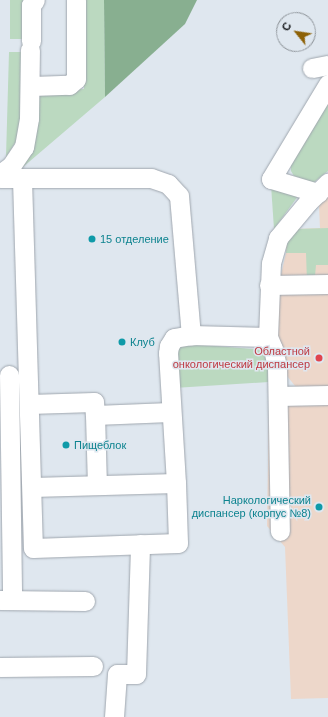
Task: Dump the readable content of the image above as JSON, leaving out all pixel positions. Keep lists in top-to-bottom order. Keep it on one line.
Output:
{"places":["15 отделение","Клуб","Областной онкологический диспансер","Пищеблок","Наркологический диспансер (корпус №8)"],"north":"top left"}
